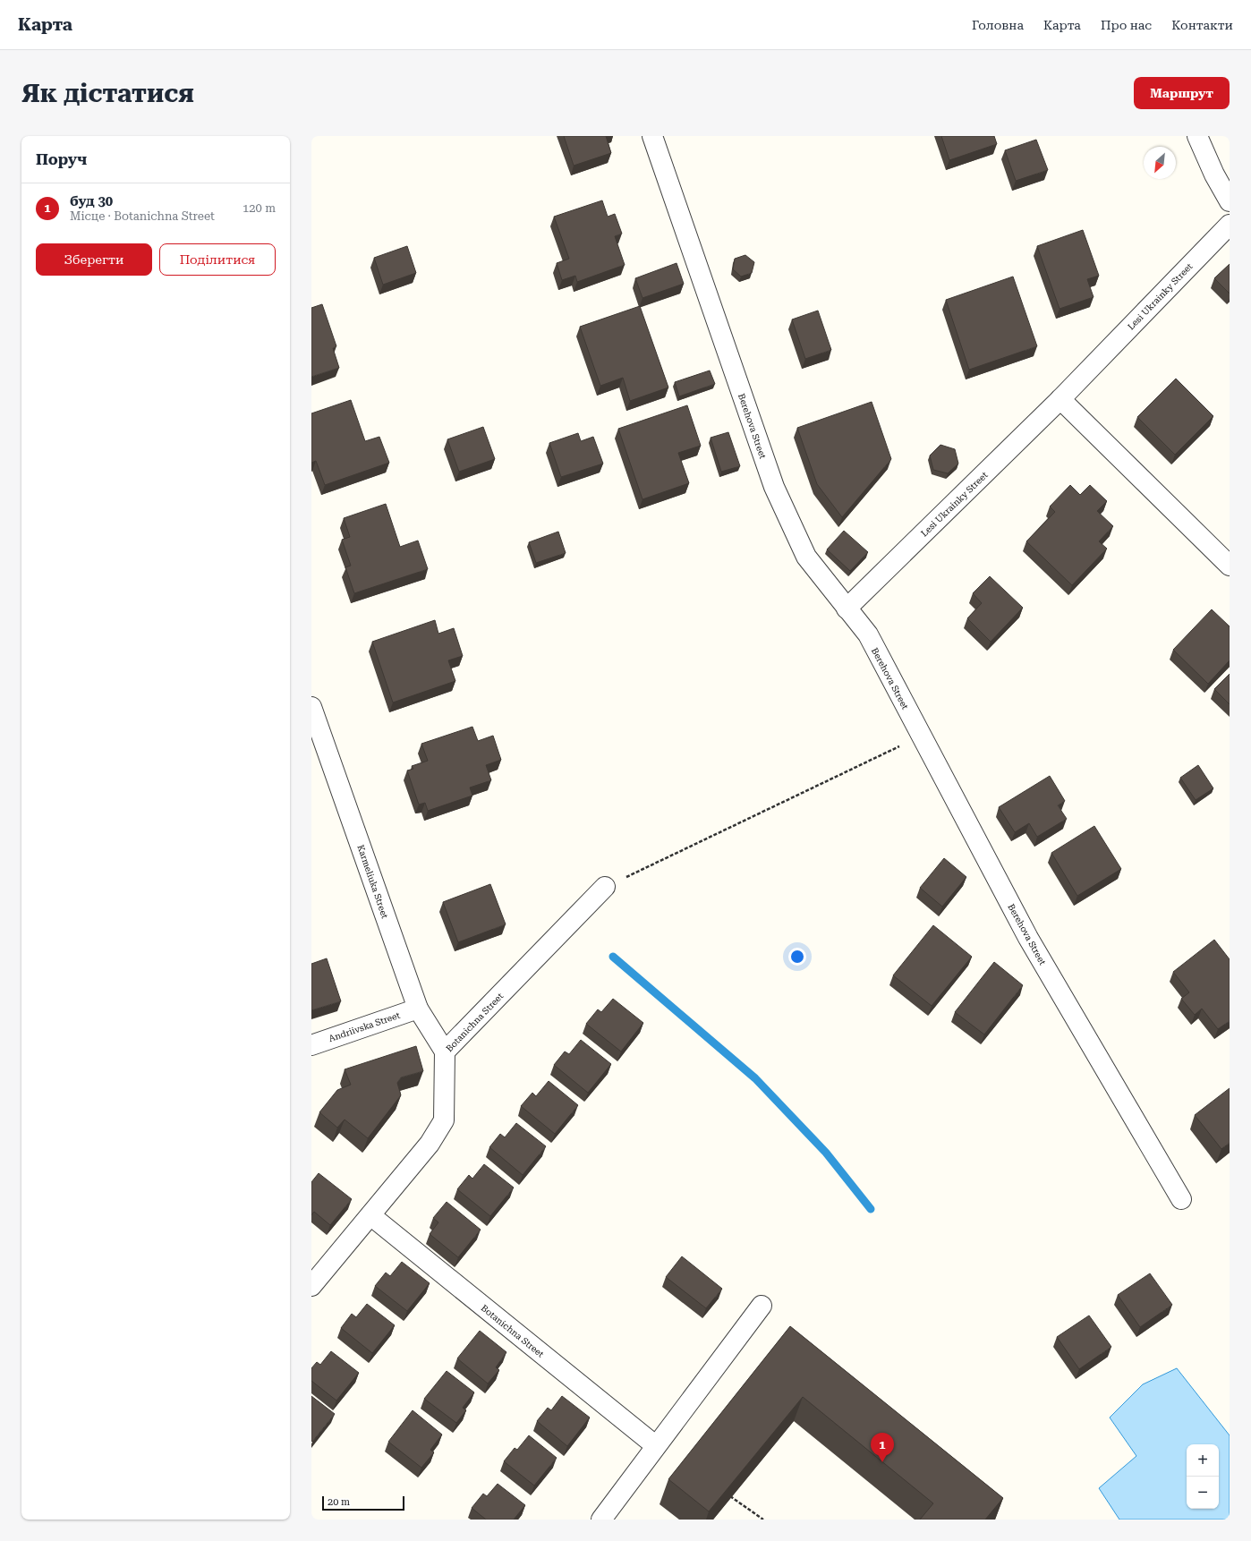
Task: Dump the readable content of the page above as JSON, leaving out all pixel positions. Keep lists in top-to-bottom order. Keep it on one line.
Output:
{"streets":{"street":["Lesi Ukrainky Street","Berehova Street","Karmeliuka Street","Botanichna Street","Andriivska Street"]},"crossings":[["Lesi Ukrainky Street","Berehova Street"],["Karmeliuka Street","Botanichna Street"],["Karmeliuka Street","Andriivska Street"]],"scale_bar":"20 m","north":"bottom left","page":{"header":"Карта","nav":["Головна","Карта","Про нас","Контакти"],"buttons":["Маршрут",["Зберегти","Поділитися"]],"title":"Як дістатися","heading":"Поруч","list":[{"mark":"1","name":"буд 30","note":"Місце · Botanichna Street","value":"120 m"}],"pins":"1","map_buttons":["+","−"],"scale":"20 m"}}
